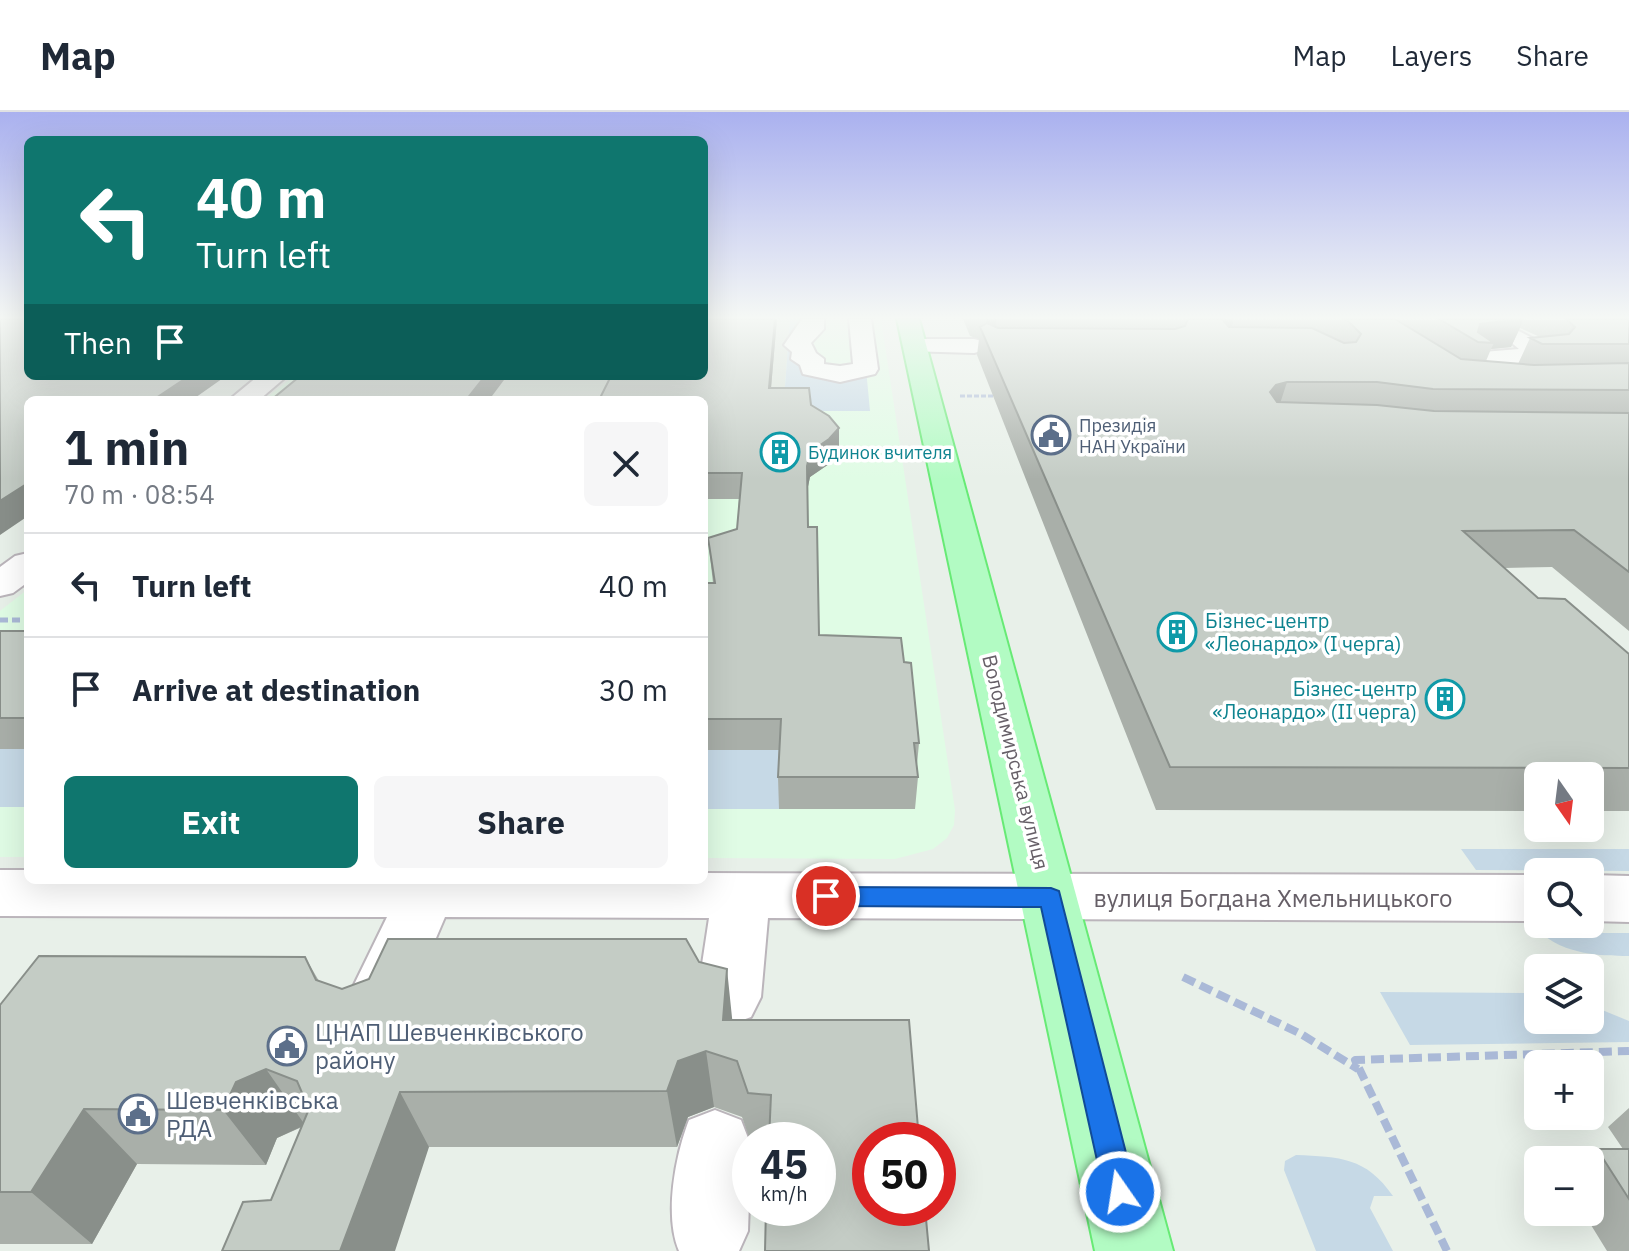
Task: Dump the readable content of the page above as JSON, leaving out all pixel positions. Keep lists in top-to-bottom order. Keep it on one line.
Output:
{"streets":{"main road":["Володимирська вулиця"],"street":["вулиця Богдана Хмельницького"]},"crossings":[["Володимирська вулиця","вулиця Богдана Хмельницького"]],"places":{"public building":["Президія НАН України","ЦНАП Шевченківського району","Шевченківська РДА"],"building":["Будинок вчителя","Бізнес-центр «Леонардо» (I черга)","Бізнес-центр «Леонардо» (II черга)"]},"north":"bottom","page":{"header":"Map","nav":["Map","Layers","Share"],"turn":["40 m","Turn left"],"then":"Then","heading":["1 min","70 m · 08:54"],"list":[{"name":"Turn left","value":"40 m"},{"name":"Arrive at destination","value":"30 m"}],"buttons":["Exit","Share"],"map_buttons":["+","−"],"speed":"45 km/h","limit":"50"}}
